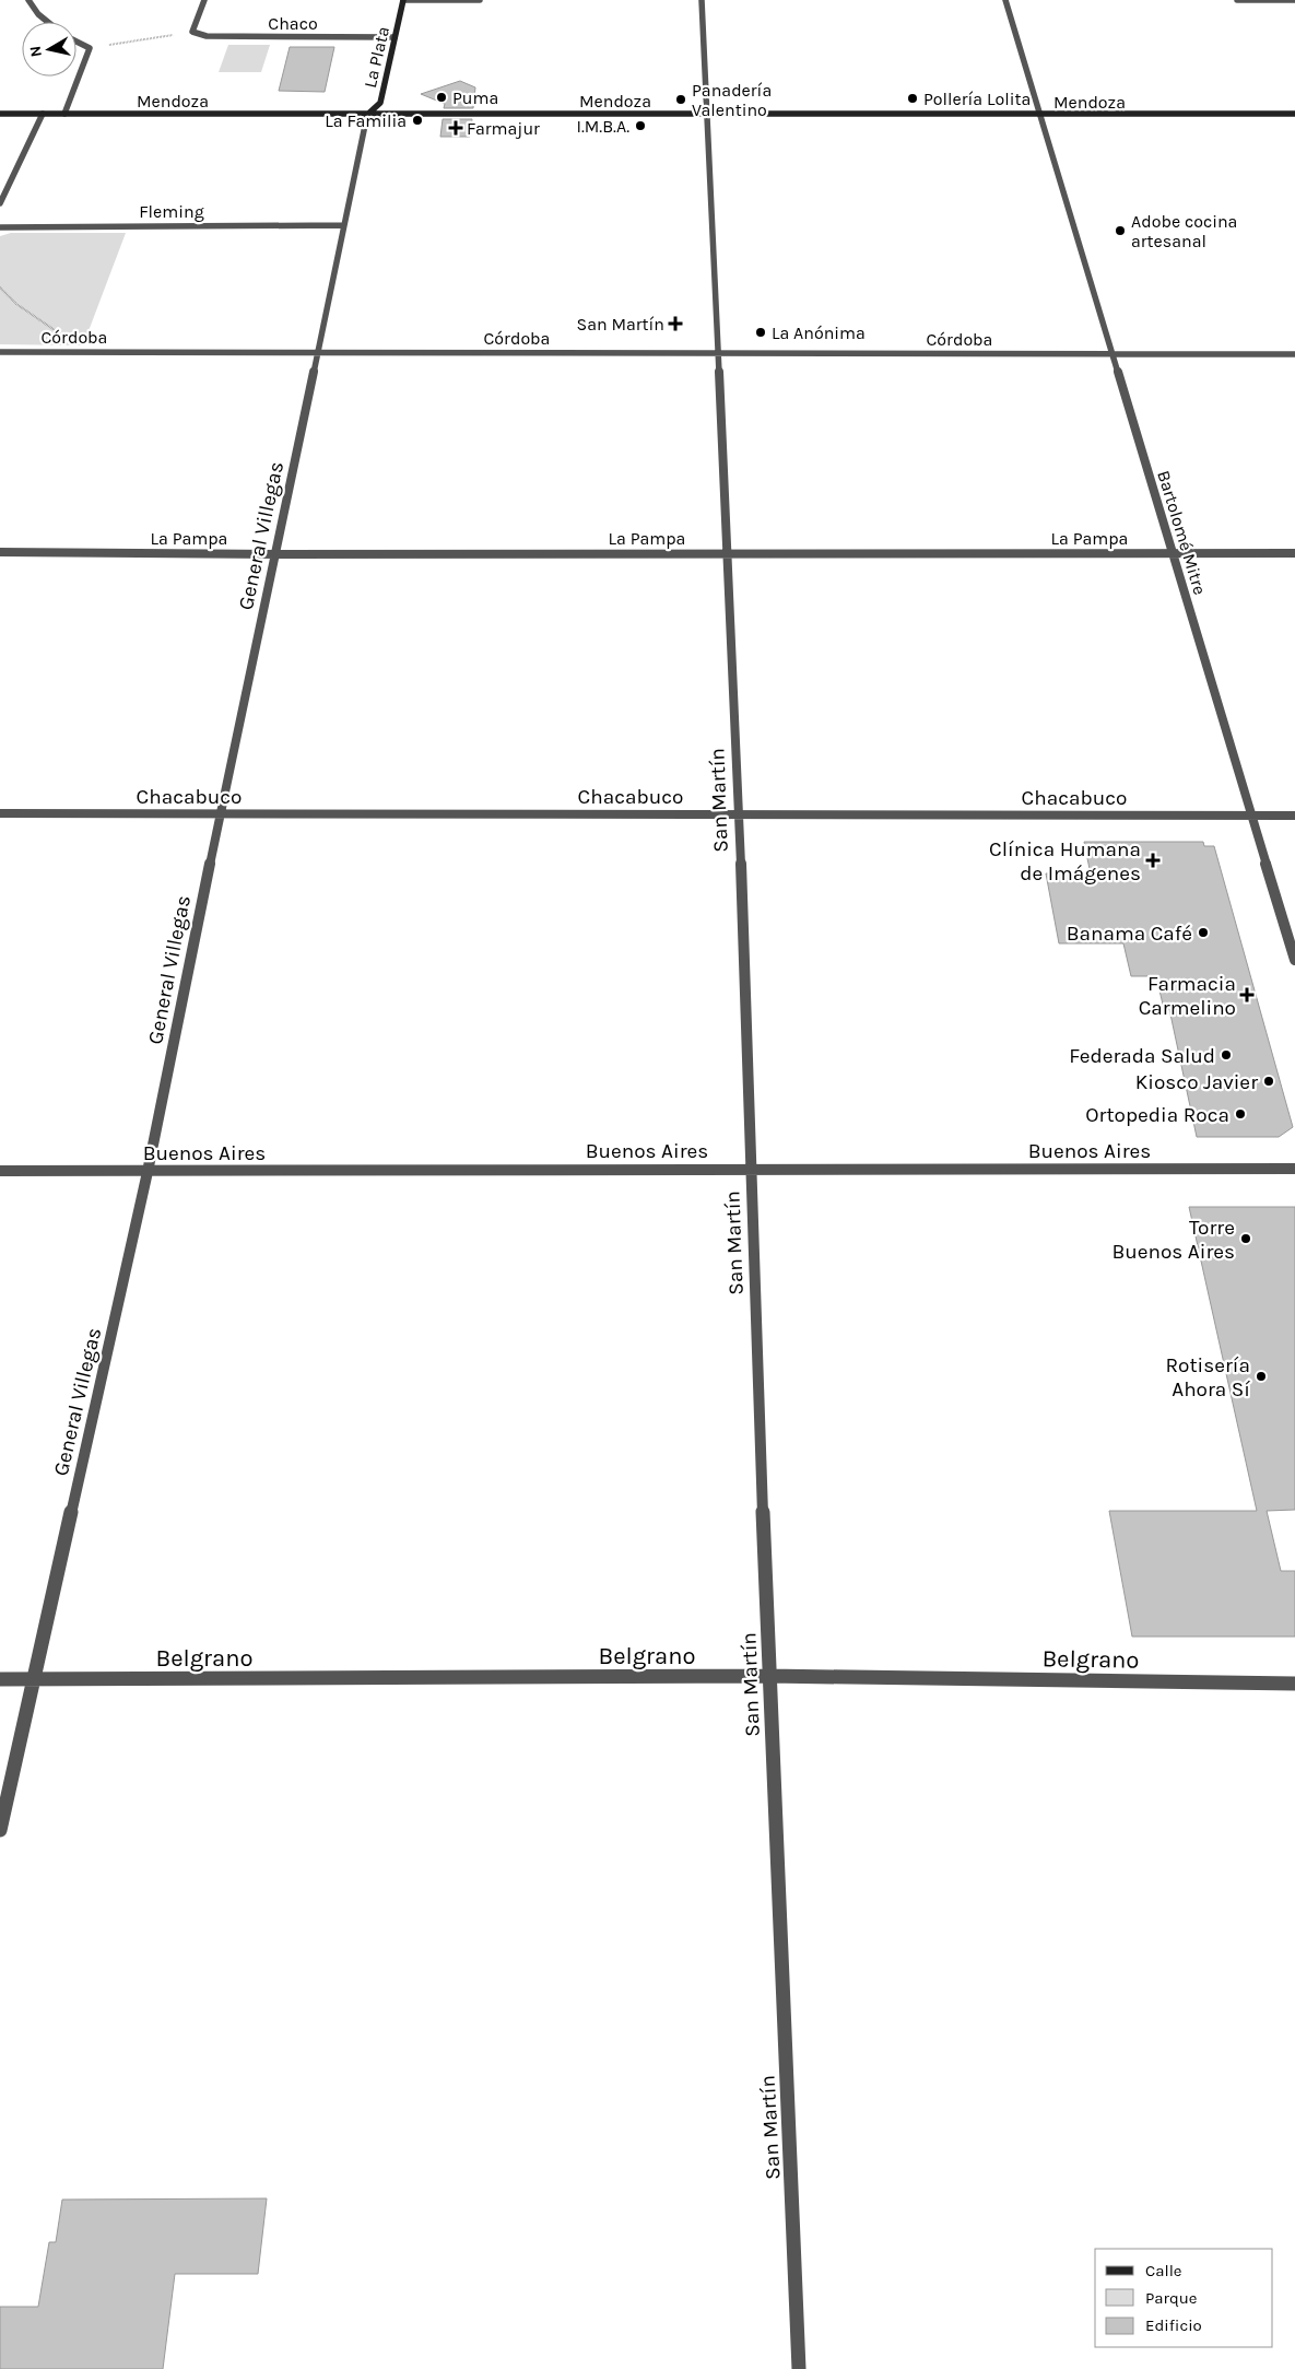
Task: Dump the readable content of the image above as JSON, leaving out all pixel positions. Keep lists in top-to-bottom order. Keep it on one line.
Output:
{"streets":{"main road":["La Plata","Mendoza"],"street":["Chaco","Fleming","Córdoba","Bartolomé Mitre","General Villegas","La Pampa","Chacabuco","San Martín","Buenos Aires","Belgrano"]},"crossings":[["Chaco","La Plata"],["La Plata","Mendoza"],["La Plata","General Villegas"],["Mendoza","Bartolomé Mitre"],["Mendoza","General Villegas"],["Mendoza","San Martín"],["Fleming","General Villegas"],["Córdoba","Bartolomé Mitre"],["Córdoba","General Villegas"],["Córdoba","San Martín"],["Bartolomé Mitre","La Pampa"],["Bartolomé Mitre","Chacabuco"],["General Villegas","La Pampa"],["General Villegas","Chacabuco"],["General Villegas","Buenos Aires"],["General Villegas","Belgrano"],["La Pampa","San Martín"],["Chacabuco","San Martín"],["San Martín","Buenos Aires"],["San Martín","Belgrano"]],"places":{"other":["Puma","Pollería Lolita","Panadería Valentino","La Familia","I.M.B.A.","Adobe cocina artesanal","La Anónima","Banama Café","Federada Salud","Kiosco Javier","Ortopedia Roca","Torre Buenos Aires","Rotisería Ahora Sí"],"health":["Farmajur","San Martín","Clínica Humana de Imágenes","Farmacia Carmelino"]},"legend":["Calle","Parque","Edificio"],"north":"left"}
